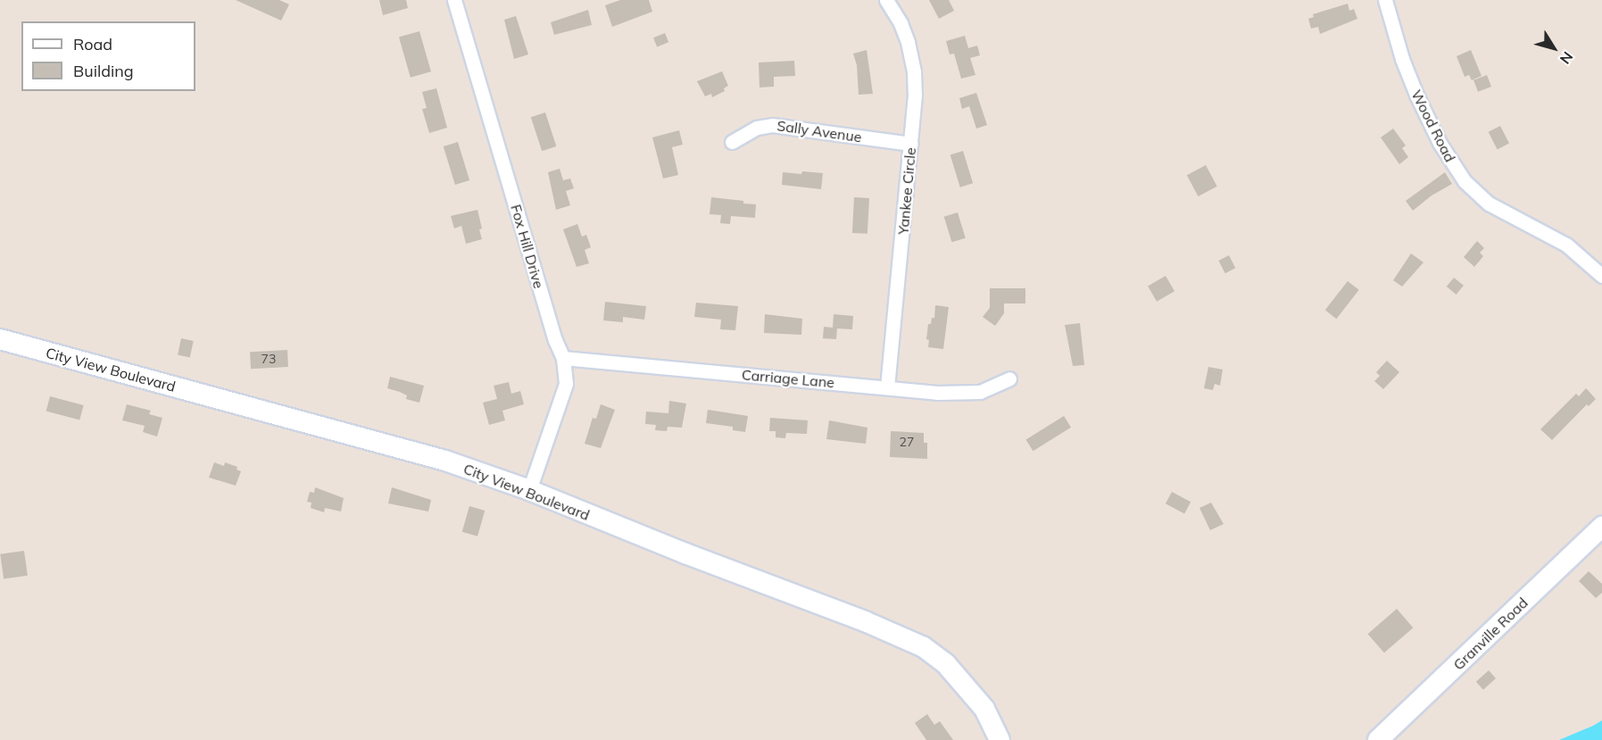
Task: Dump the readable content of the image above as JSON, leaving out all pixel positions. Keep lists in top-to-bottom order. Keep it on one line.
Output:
{"streets":{"street":["Wood Road","Sally Avenue","Yankee Circle","Fox Hill Drive","City View Boulevard","Carriage Lane","Granville Road"]},"crossings":[["Sally Avenue","Yankee Circle"],["Yankee Circle","Carriage Lane"],["Fox Hill Drive","City View Boulevard"],["Fox Hill Drive","Carriage Lane"]],"house_numbers":["73","27"],"legend":["Road","Building"],"north":"bottom right"}
